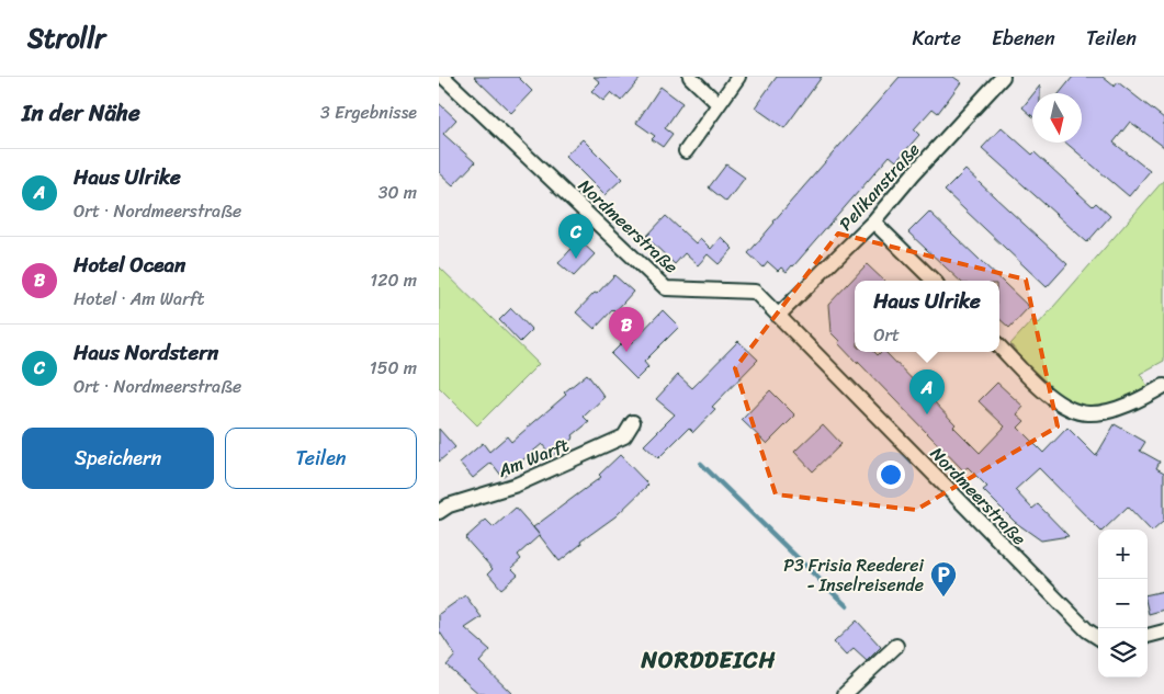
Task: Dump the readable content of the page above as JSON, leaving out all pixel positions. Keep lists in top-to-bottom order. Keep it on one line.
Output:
{"streets":{"street":["Pelikanstraße","Nordmeerstraße","Am Warft"]},"crossings":[["Pelikanstraße","Nordmeerstraße"]],"districts":["NORDDEICH"],"places":{"parking":["P3 Frisia Reederei - Inselreisende"]},"north":"bottom","page":{"header":"Strollr","nav":["Karte","Ebenen","Teilen"],"heading":["In der Nähe","3 Ergebnisse"],"list":[{"mark":"A","name":"Haus Ulrike","note":"Ort · Nordmeerstraße","value":"30 m"},{"mark":"B","name":"Hotel Ocean","note":"Hotel · Am Warft","value":"120 m"},{"mark":"C","name":"Haus Nordstern","note":"Ort · Nordmeerstraße","value":"150 m"}],"pins":["C","B","A"],"popup":["Haus Ulrike","Ort"],"buttons":["Speichern","Teilen"],"map_buttons":["+","−"]}}
